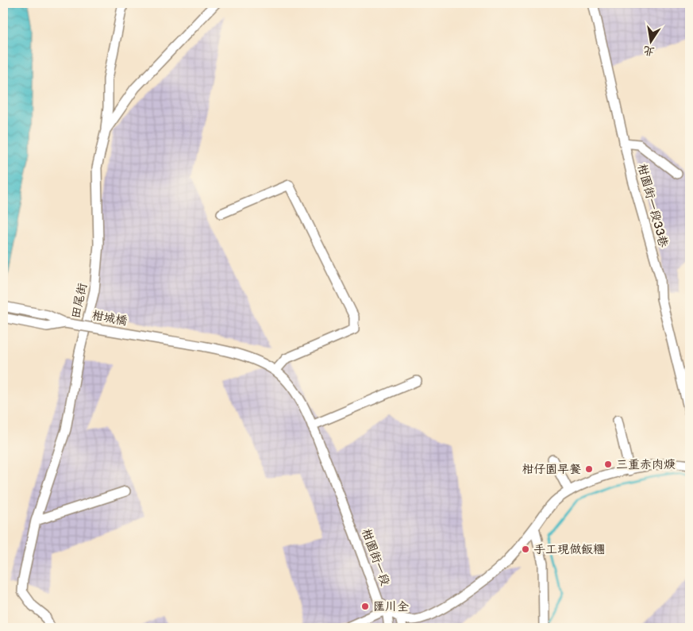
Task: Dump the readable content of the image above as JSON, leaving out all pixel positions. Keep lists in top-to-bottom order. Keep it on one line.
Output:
{"streets":{"street":["柑園街一段33巷","田尾街","柑城橋","柑園街一段"]},"crossings":[["柑城橋","柑園街一段"]],"places":["三重赤肉焿","柑仔園早餐","手工現做飯糰","匯川全"],"north":"bottom"}
